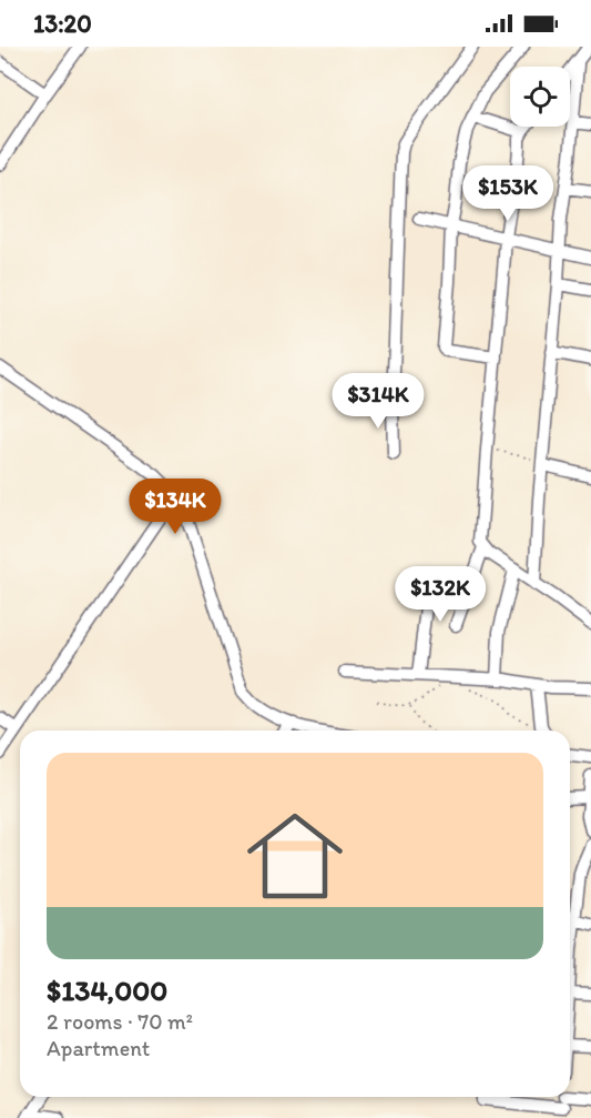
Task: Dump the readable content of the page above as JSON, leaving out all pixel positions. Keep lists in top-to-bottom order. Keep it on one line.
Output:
{"page":{"status":"13:20","price":["$153K","$314K","$134K","$132K"],"list":[{"name":"$134,000","note":"2 rooms · 70 m² · Apartment"}]}}
